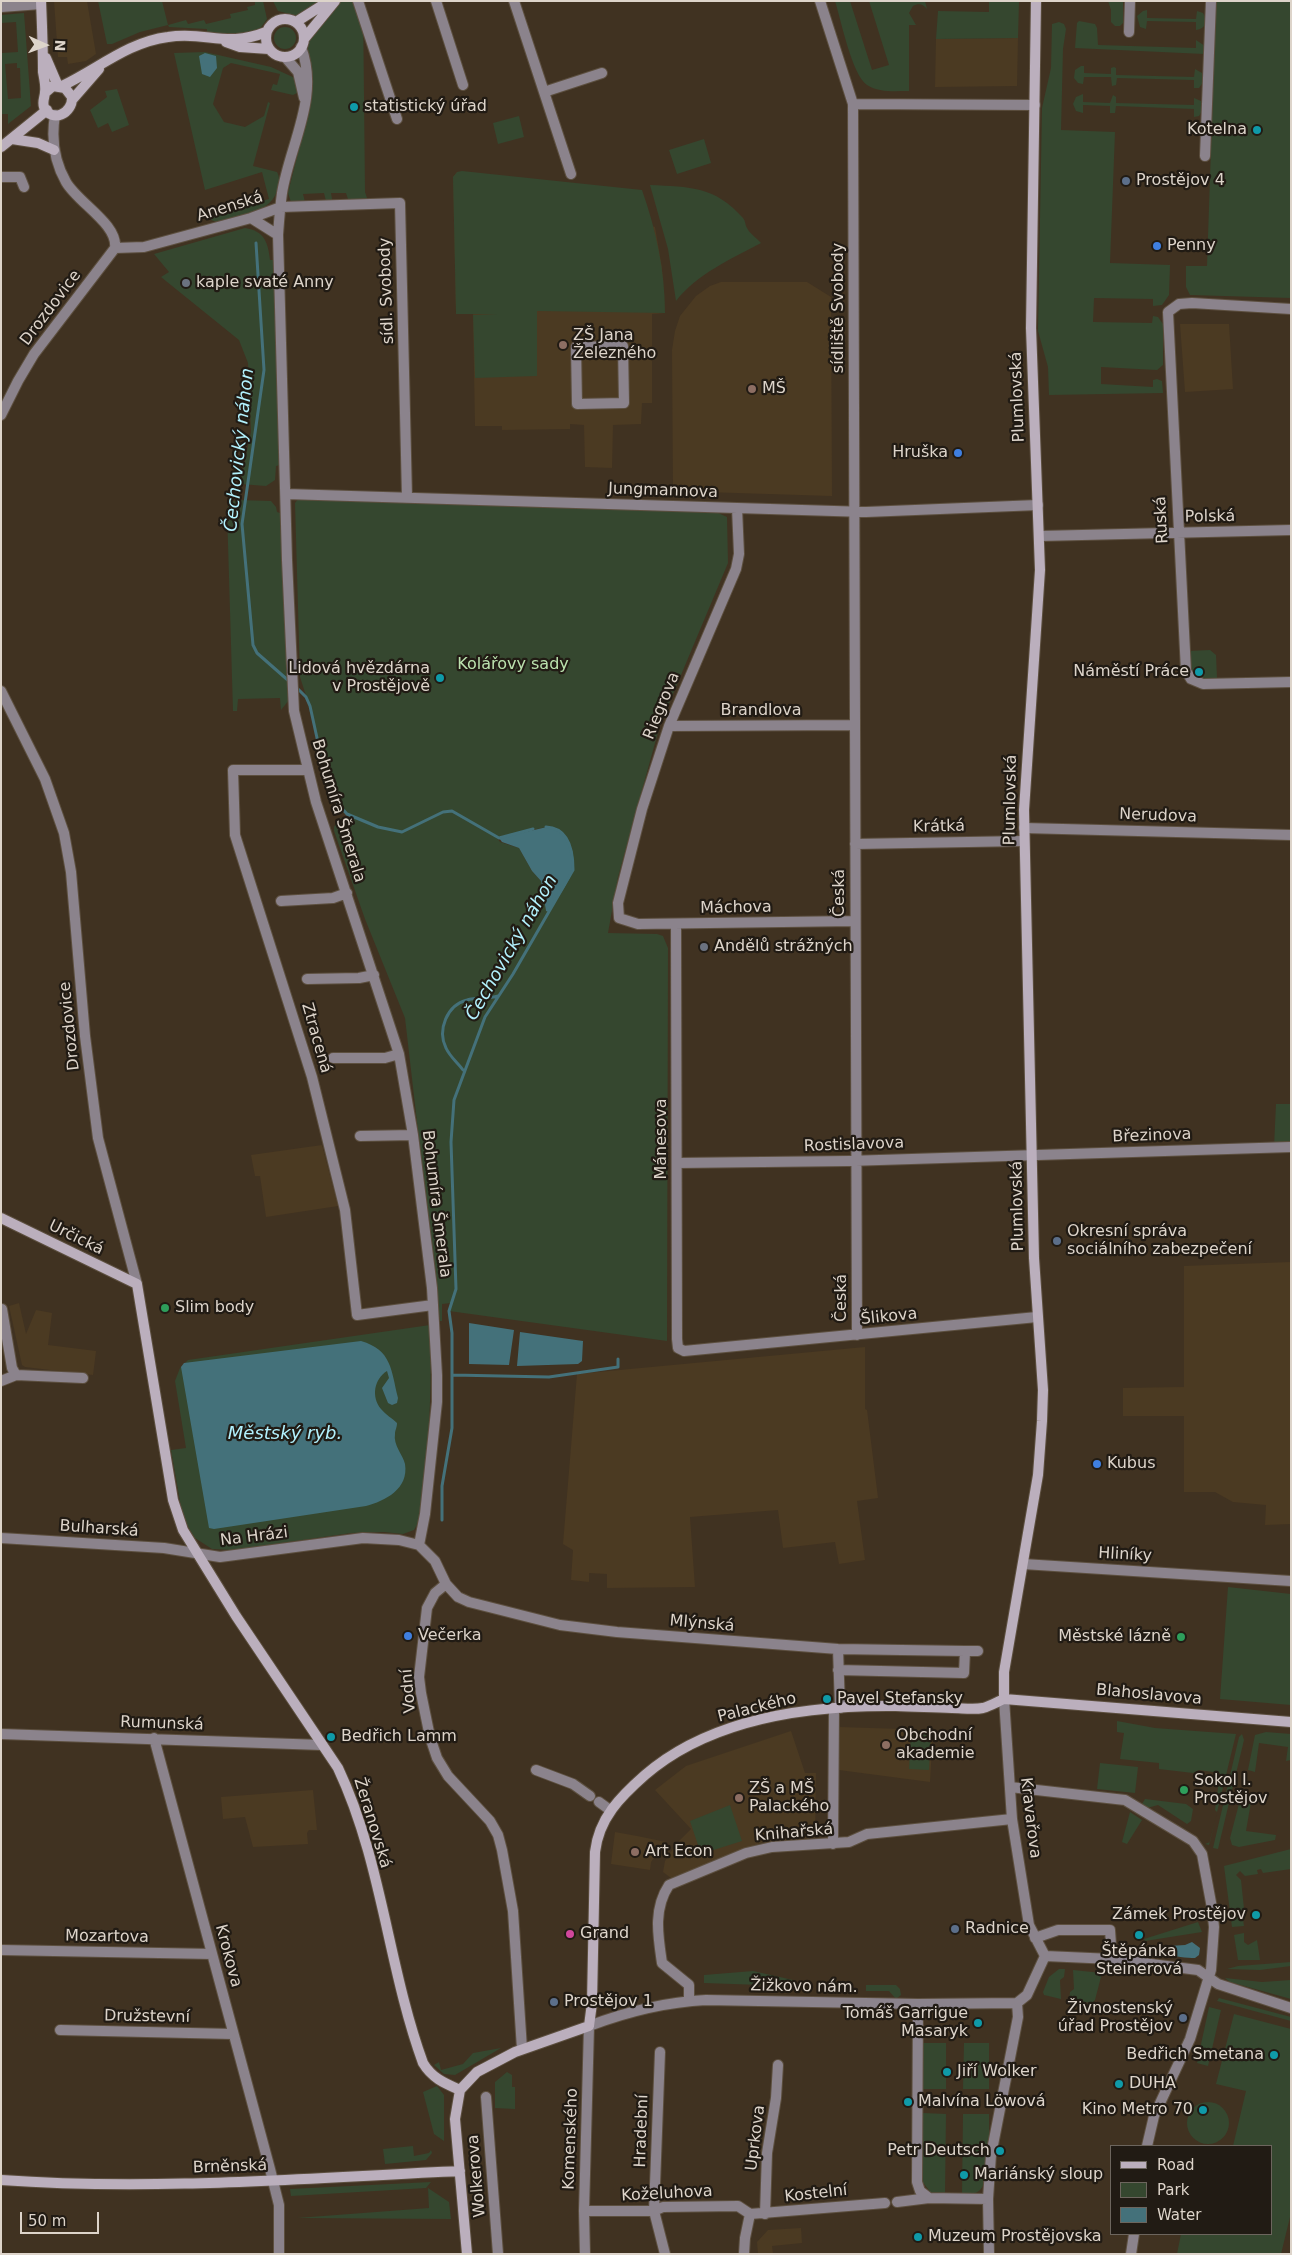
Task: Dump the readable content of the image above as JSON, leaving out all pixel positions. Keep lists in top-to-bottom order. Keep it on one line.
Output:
{"streets":{"main road":["Anenská","Drozdovice","Plumlovská","Určická","Blahoslavova","Palackého","Žeranovská","Brněnská","Wolkerova"],"street":["sídl. Svobody","sídliště Svobody","Jungmannova","Polská","Ruská","Riegrova","Brandlova","Bohumíra Šmerala","Nerudova","Krátká","Česká","Máchova","Ztracená","Březinova","Mánesova","Rostislavova","Šlikova","Bulharská","Na Hrázi","Hliníky","Mlýnská","Vodní","Rumunská","Kravařova","Knihařská","Mozartova","Krokova","Žižkovo nám.","Družstevní","Hradební","Uprkova","Komenského","Koželuhova","Kostelní"]},"crossings":[["Anenská","sídl. Svobody"],["Anenská","Drozdovice"],["Anenská","Bohumíra Šmerala"],["sídl. Svobody","Jungmannova"],["sídl. Svobody","Bohumíra Šmerala"],["Drozdovice","Určická"],["Drozdovice","Bulharská"],["Drozdovice","Na Hrázi"],["Drozdovice","Žeranovská"],["sídliště Svobody","Jungmannova"],["sídliště Svobody","Česká"],["Plumlovská","Jungmannova"],["Plumlovská","Polská"],["Plumlovská","Nerudova"],["Plumlovská","Krátká"],["Plumlovská","Březinova"],["Plumlovská","Rostislavova"],["Plumlovská","Šlikova"],["Plumlovská","Hliníky"],["Plumlovská","Blahoslavova"],["Plumlovská","Palackého"],["Plumlovská","Kravařova"],["Jungmannova","Riegrova"],["Jungmannova","Bohumíra Šmerala"],["Jungmannova","Česká"],["Polská","Ruská"],["Riegrova","Brandlova"],["Riegrova","Máchova"],["Brandlova","Česká"],["Bohumíra Šmerala","Ztracená"],["Bohumíra Šmerala","Na Hrázi"],["Krátká","Česká"],["Česká","Máchova"],["Česká","Rostislavova"],["Česká","Šlikova"],["Máchova","Mánesova"],["Březinova","Rostislavova"],["Mánesova","Rostislavova"],["Mánesova","Šlikova"],["Bulharská","Na Hrázi"],["Bulharská","Žeranovská"],["Na Hrázi","Žeranovská"],["Mlýnská","Vodní"],["Blahoslavova","Palackého"],["Blahoslavova","Kravařova"],["Palackého","Kravařova"],["Palackého","Žižkovo nám."],["Palackého","Komenského"],["Rumunská","Žeranovská"],["Rumunská","Krokova"],["Kravařova","Knihařská"],["Žeranovská","Wolkerova"],["Knihařská","Žižkovo nám."],["Mozartova","Krokova"],["Krokova","Družstevní"],["Krokova","Brněnská"],["Žižkovo nám.","Komenského"],["Hradební","Koželuhova"],["Uprkova","Kostelní"],["Komenského","Koželuhova"],["Brněnská","Wolkerova"],["Koželuhova","Kostelní"]],"water":["Čechovický náhon","Městský ryb."],"parks":["Kolářovy sady"],"places":["statistický úřad","Kotelna","Prostějov 4","Penny","kaple svaté Anny","ZŠ Jana Železného","MŠ","Hruška","Náměstí Práce","Lidová hvězdárna v Prostějově","Andělů strážných","Okresní správa sociálního zabezpečení","Slim body","Kubus","Večerka","Městské lázně","Pavel Stefansky","Bedřich Lamm","Obchodní akademie","Sokol I. Prostějov","ZŠ a MŠ Palackého","Art Econ","Zámek Prostějov","Radnice","Grand","Štěpánka Steinerová","Prostějov 1","Živnostenský úřad Prostějov","Tomáš Garrigue Masaryk","Bedřich Smetana","Jiří Wolker","DUHA","Malvína Löwová","Kino Metro 70","Petr Deutsch","Mariánský sloup","Muzeum Prostějovska"],"legend":["Road","Park","Water"],"scale_bar":"50 m","north":"right"}
